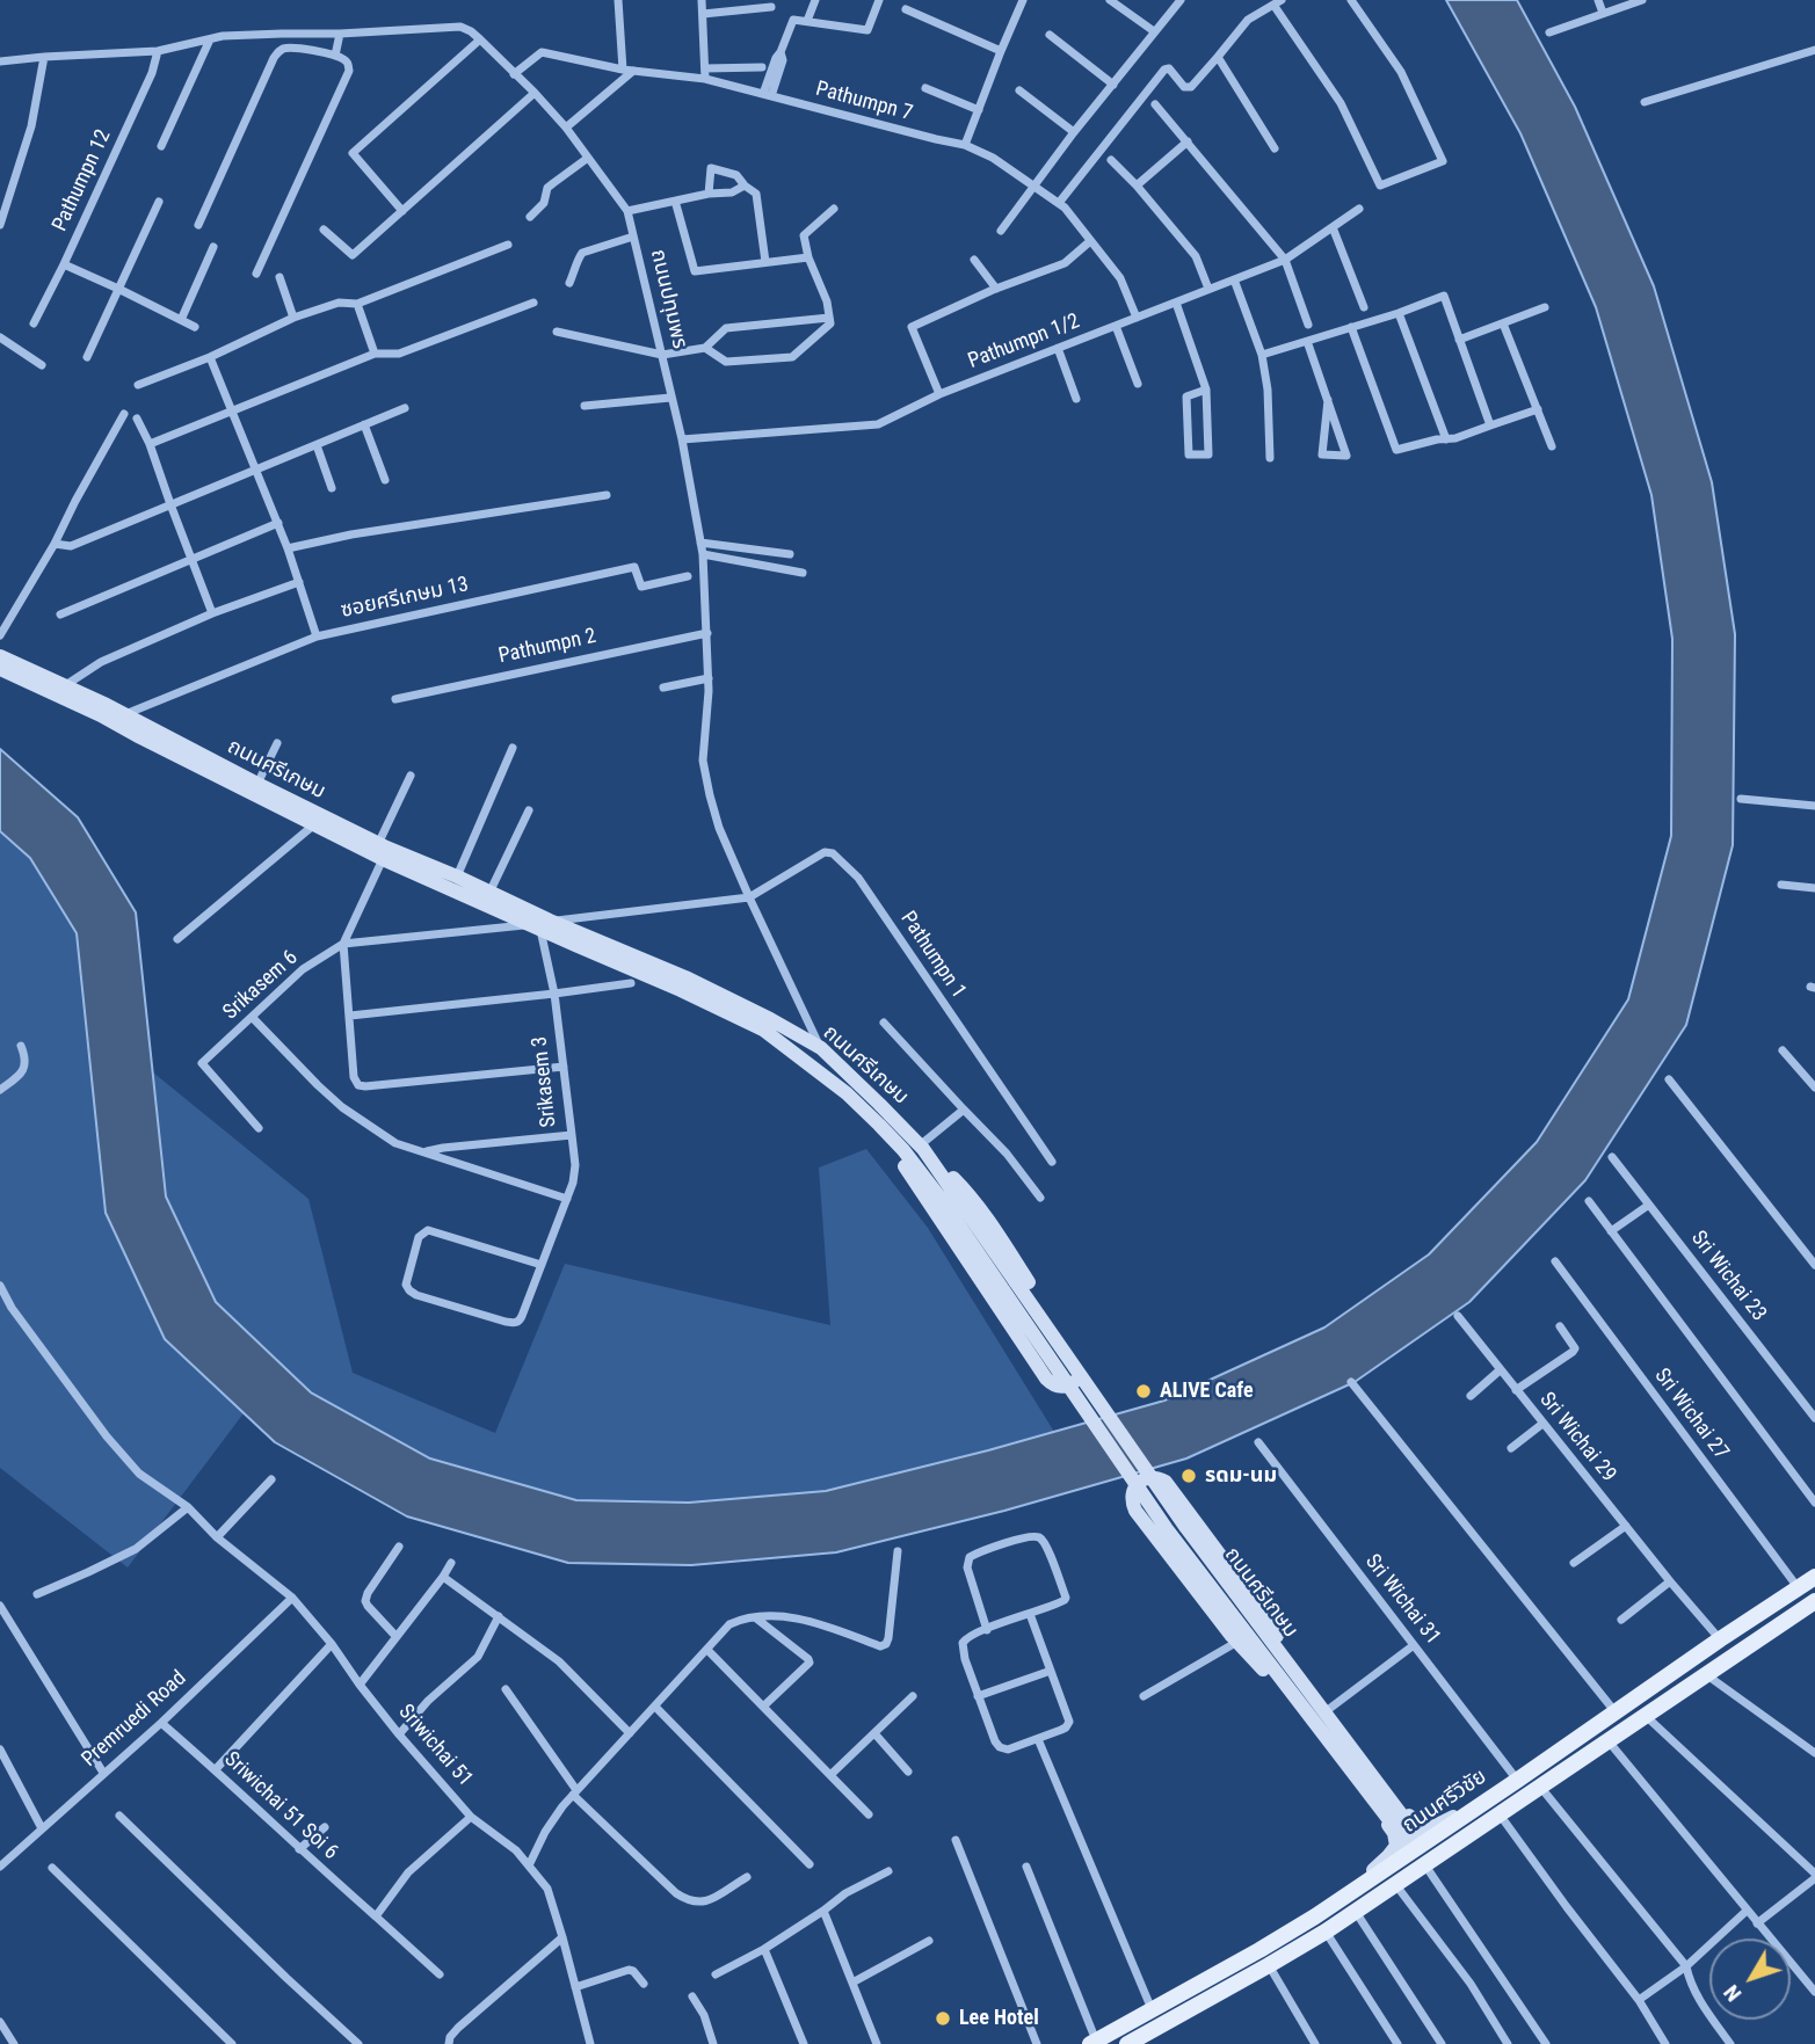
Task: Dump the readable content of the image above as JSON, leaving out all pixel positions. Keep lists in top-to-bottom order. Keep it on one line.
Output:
{"streets":{"main road":["ถนนศรีเกษม","ถนนศรีวิชัย"],"street":["Pathumpn 7","Pathumpn 12","ถนนปทุมพร","Pathumpn 1/2","ซอยศรีเกษม 13","Pathumpn 2","Pathumpn 1","Srikasem 6","Srikasem 3","Sri Wichai 23","Sri Wichai 27","Sri Wichai 29","Sri Wichai 31","Premruedi Road","Sriwichai 51","Sriwichai 51 Soi 6"]},"crossings":[["Pathumpn 7","ถนนปทุมพร"],["Pathumpn 7","Pathumpn 1/2"],["Pathumpn 12","ถนนปทุมพร"],["ถนนปทุมพร","Pathumpn 1/2"],["ถนนปทุมพร","Pathumpn 2"],["ถนนปทุมพร","ถนนศรีเกษม"],["ถนนปทุมพร","Pathumpn 1"],["ซอยศรีเกษม 13","ถนนศรีเกษม"],["ถนนศรีเกษม","Srikasem 3"],["ถนนศรีเกษม","ถนนศรีวิชัย"],["Sri Wichai 27","ถนนศรีวิชัย"],["Sri Wichai 29","ถนนศรีวิชัย"],["Sri Wichai 31","ถนนศรีวิชัย"],["Premruedi Road","Sriwichai 51"],["Premruedi Road","Sriwichai 51 Soi 6"]],"places":["ALIVE Cafe","รดม-นม","Lee Hotel"],"north":"bottom left"}
